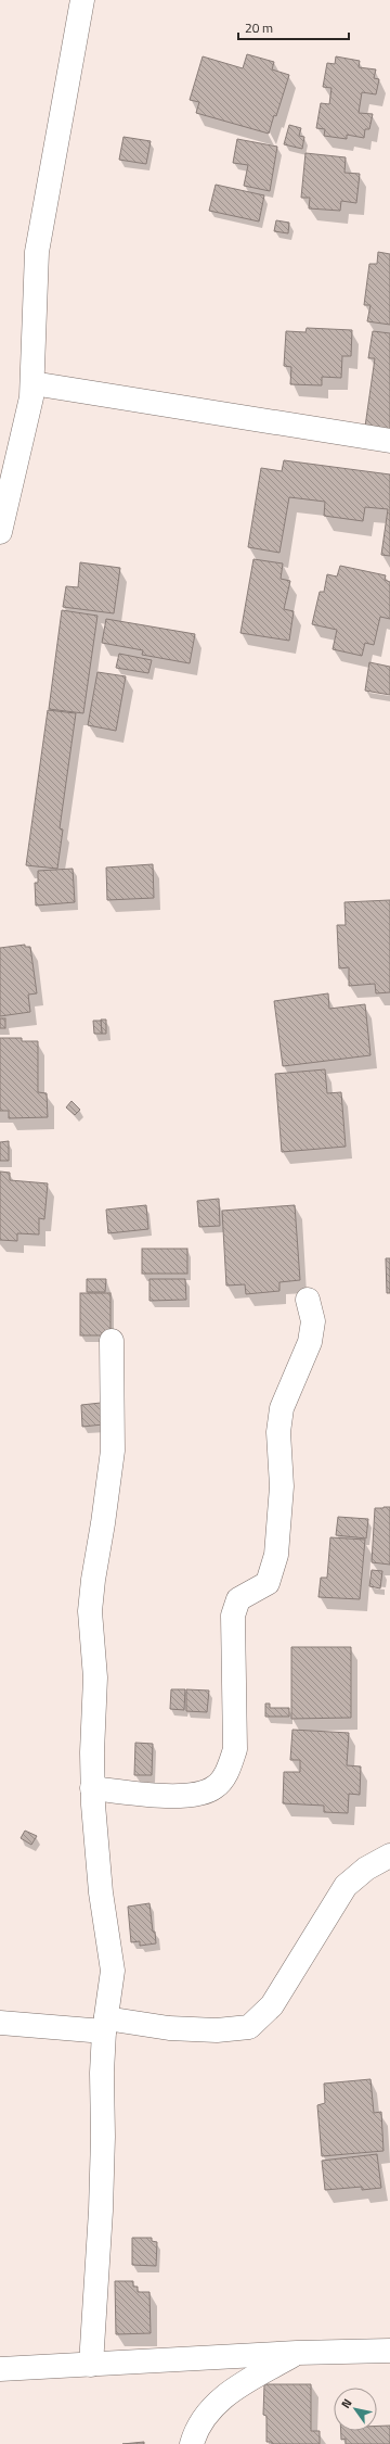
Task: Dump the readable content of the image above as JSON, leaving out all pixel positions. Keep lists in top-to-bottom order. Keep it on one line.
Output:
{"scale_bar":"20 m","north":"top left"}
